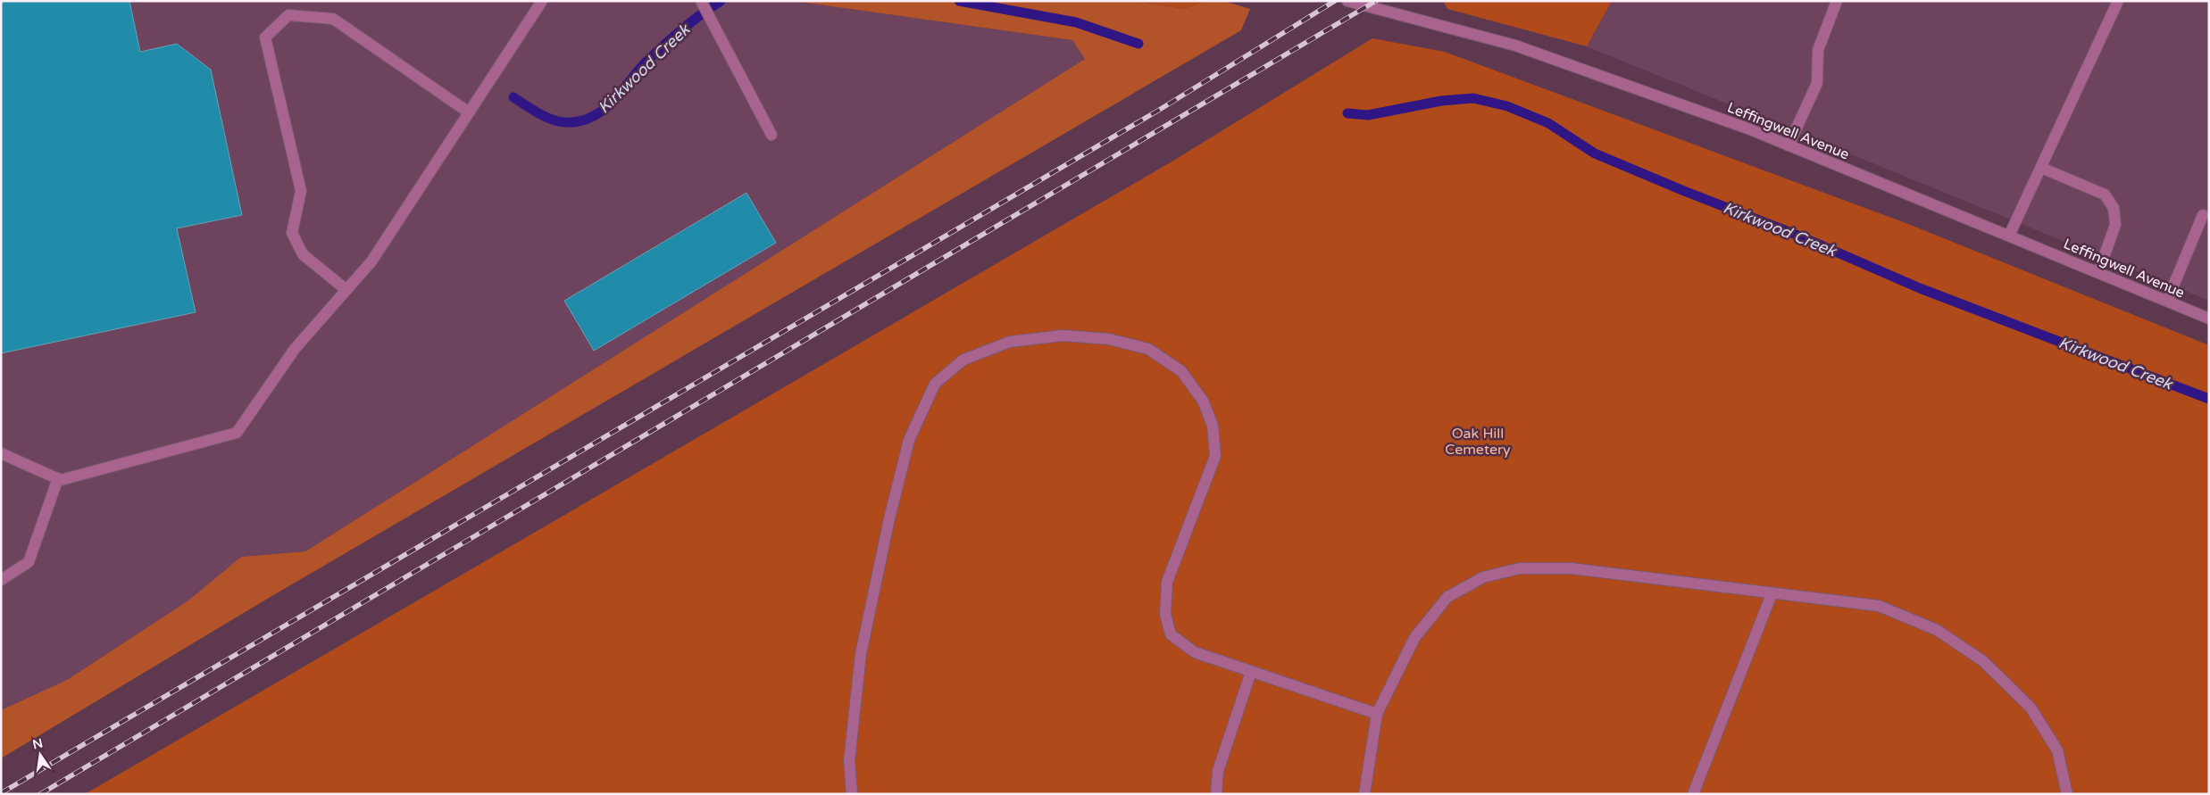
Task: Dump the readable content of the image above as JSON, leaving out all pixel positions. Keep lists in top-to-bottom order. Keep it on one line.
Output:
{"streets":{"street":["Leffingwell Avenue"]},"water":["Kirkwood Creek"],"parks":["Oak Hill Cemetery"],"north":"top"}
